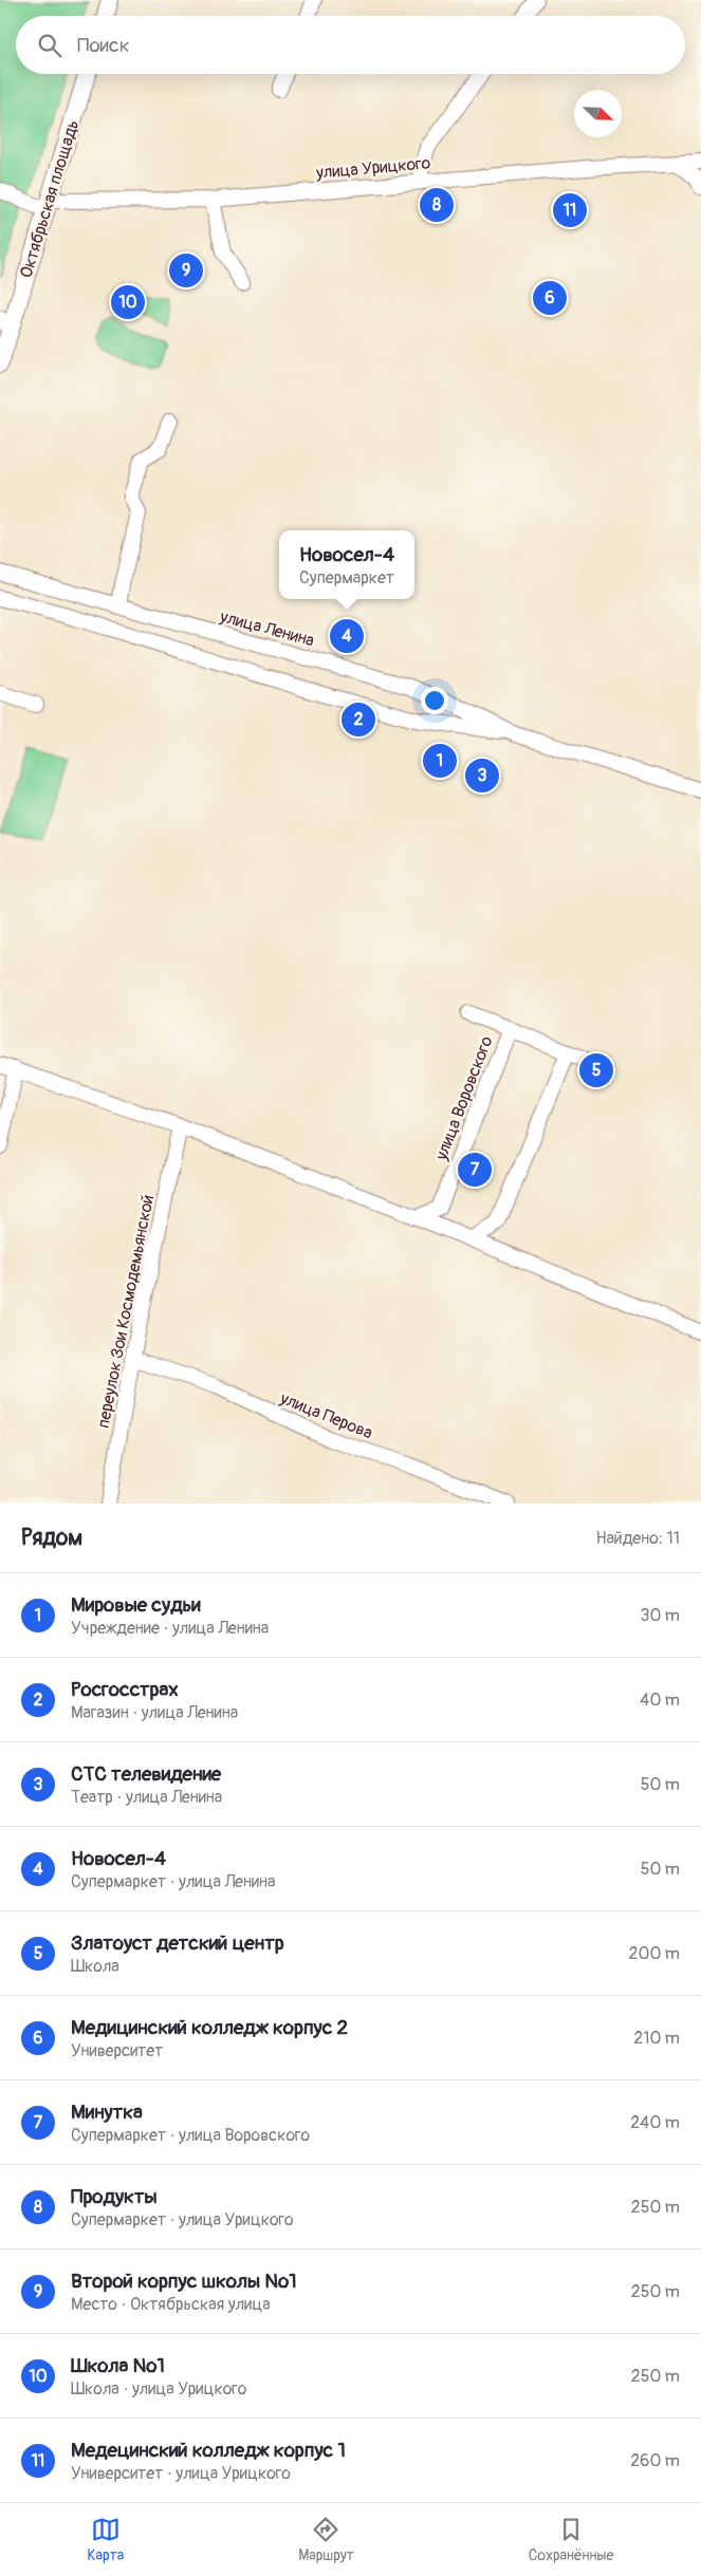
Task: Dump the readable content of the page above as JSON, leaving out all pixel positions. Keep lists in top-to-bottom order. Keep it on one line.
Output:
{"streets":{"main road":["Октябрьская площадь"],"street":["улица Урицкого","улица Ленина","улица Воровского","переулок Зои Космодемьянской","улица Перова"]},"crossings":[["улица Урицкого","Октябрьская площадь"],["переулок Зои Космодемьянской","улица Перова"]],"north":"bottom right","page":{"search":"Поиск","pins":["8","11","9","6","10","4","2","1","3","5","7"],"popup":["Новосел-4","Супермаркет"],"heading":["Рядом","Найдено: 11"],"list":[{"mark":"1","name":"Мировые судьи","note":"Учреждение · улица Ленина","value":"30 m"},{"mark":"2","name":"Росгосстрах","note":"Магазин · улица Ленина","value":"40 m"},{"mark":"3","name":"СТС телевидение","note":"Театр · улица Ленина","value":"50 m"},{"mark":"4","name":"Новосел-4","note":"Супермаркет · улица Ленина","value":"50 m"},{"mark":"5","name":"Златоуст детский центр","note":"Школа","value":"200 m"},{"mark":"6","name":"Медицинский колледж корпус 2","note":"Университет","value":"210 m"},{"mark":"7","name":"Минутка","note":"Супермаркет · улица Воровского","value":"240 m"},{"mark":"8","name":"Продукты","note":"Супермаркет · улица Урицкого","value":"250 m"},{"mark":"9","name":"Второй корпус школы №1","note":"Место · Октябрьская улица","value":"250 m"},{"mark":"10","name":"Школа №1","note":"Школа · улица Урицкого","value":"250 m"},{"mark":"11","name":"Медецинский колледж корпус 1","note":"Университет · улица Урицкого","value":"260 m"}],"nav":["Карта","Маршрут","Сохранённые"]}}
